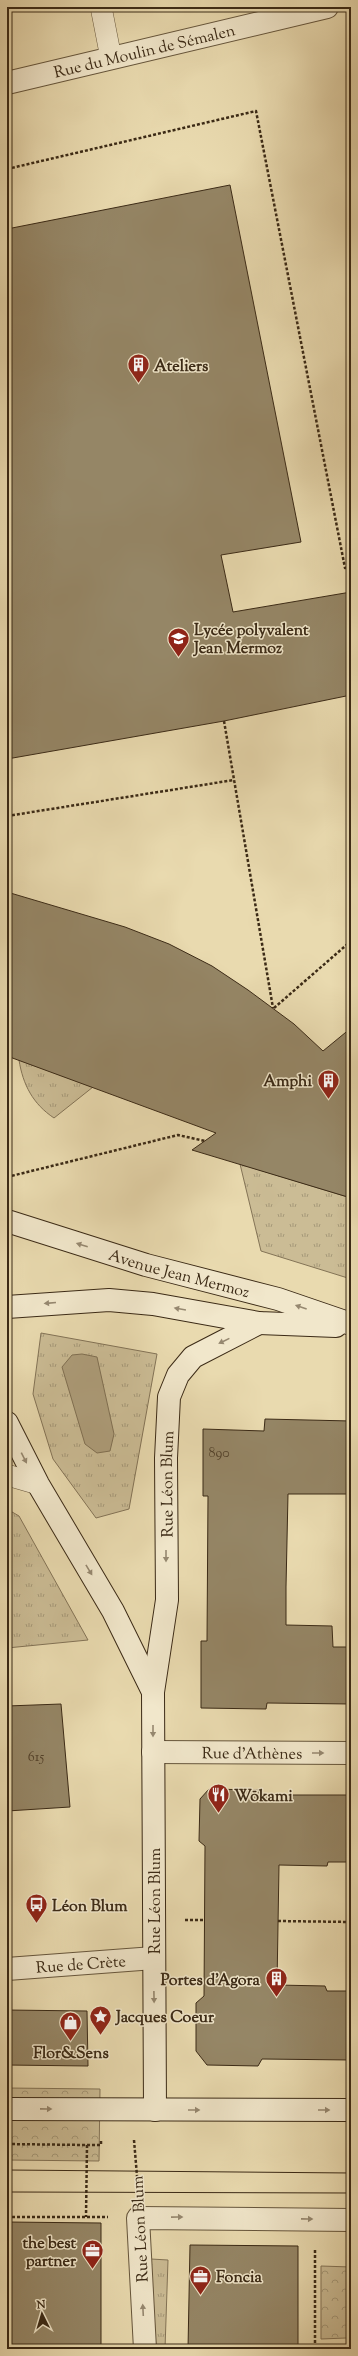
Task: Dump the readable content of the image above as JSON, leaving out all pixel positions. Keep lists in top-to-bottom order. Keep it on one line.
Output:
{"streets":{"main road":["Rue du Moulin de Sémalen","Avenue Jean Mermoz","Rue Léon Blum","Rue d'Athènes","Rue de Crète"]},"crossings":[["Avenue Jean Mermoz","Rue Léon Blum"],["Rue Léon Blum","Rue d'Athènes"],["Rue Léon Blum","Rue de Crète"]],"one_way":["Avenue Jean Mermoz","Rue d'Athènes"],"places":{"building":["Ateliers","Amphi","Portes d'Agora"],"school or university":["Lycée polyvalent Jean Mermoz"],"restaurant":["Wōkami"],"bus stop":["Léon Blum"],"place":["Jacques Coeur"],"shop":["Flor&Sens"],"office":["the best partner","Foncia"]},"house_numbers":["890","615"],"north":"top"}
